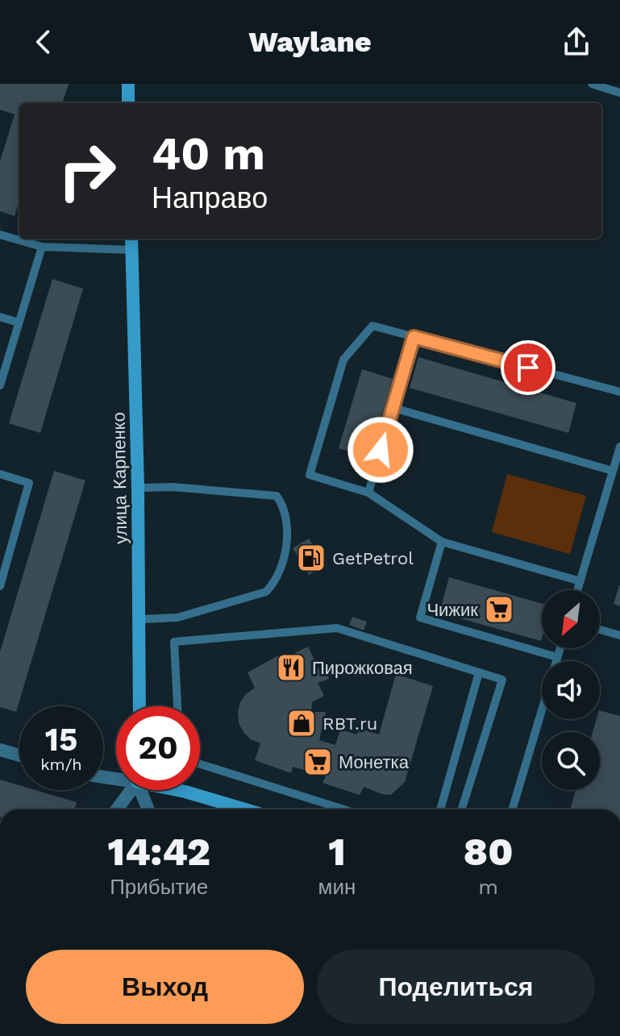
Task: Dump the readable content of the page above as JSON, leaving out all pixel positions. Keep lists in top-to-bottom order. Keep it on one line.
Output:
{"streets":{"main road":["улица Карпенко"]},"places":{"fuel station":["GetPetrol"],"supermarket":["Чижик","Монетка"],"restaurant":["Пирожковая"],"shop":["RBT.ru"]},"north":"bottom left","page":{"header":"Waylane","turn":["40 m","Направо"],"speed":"15 km/h","limit":"20","eta":["14:42","Прибытие","1","мин","80","m"],"buttons":["Выход","Поделиться"]}}
